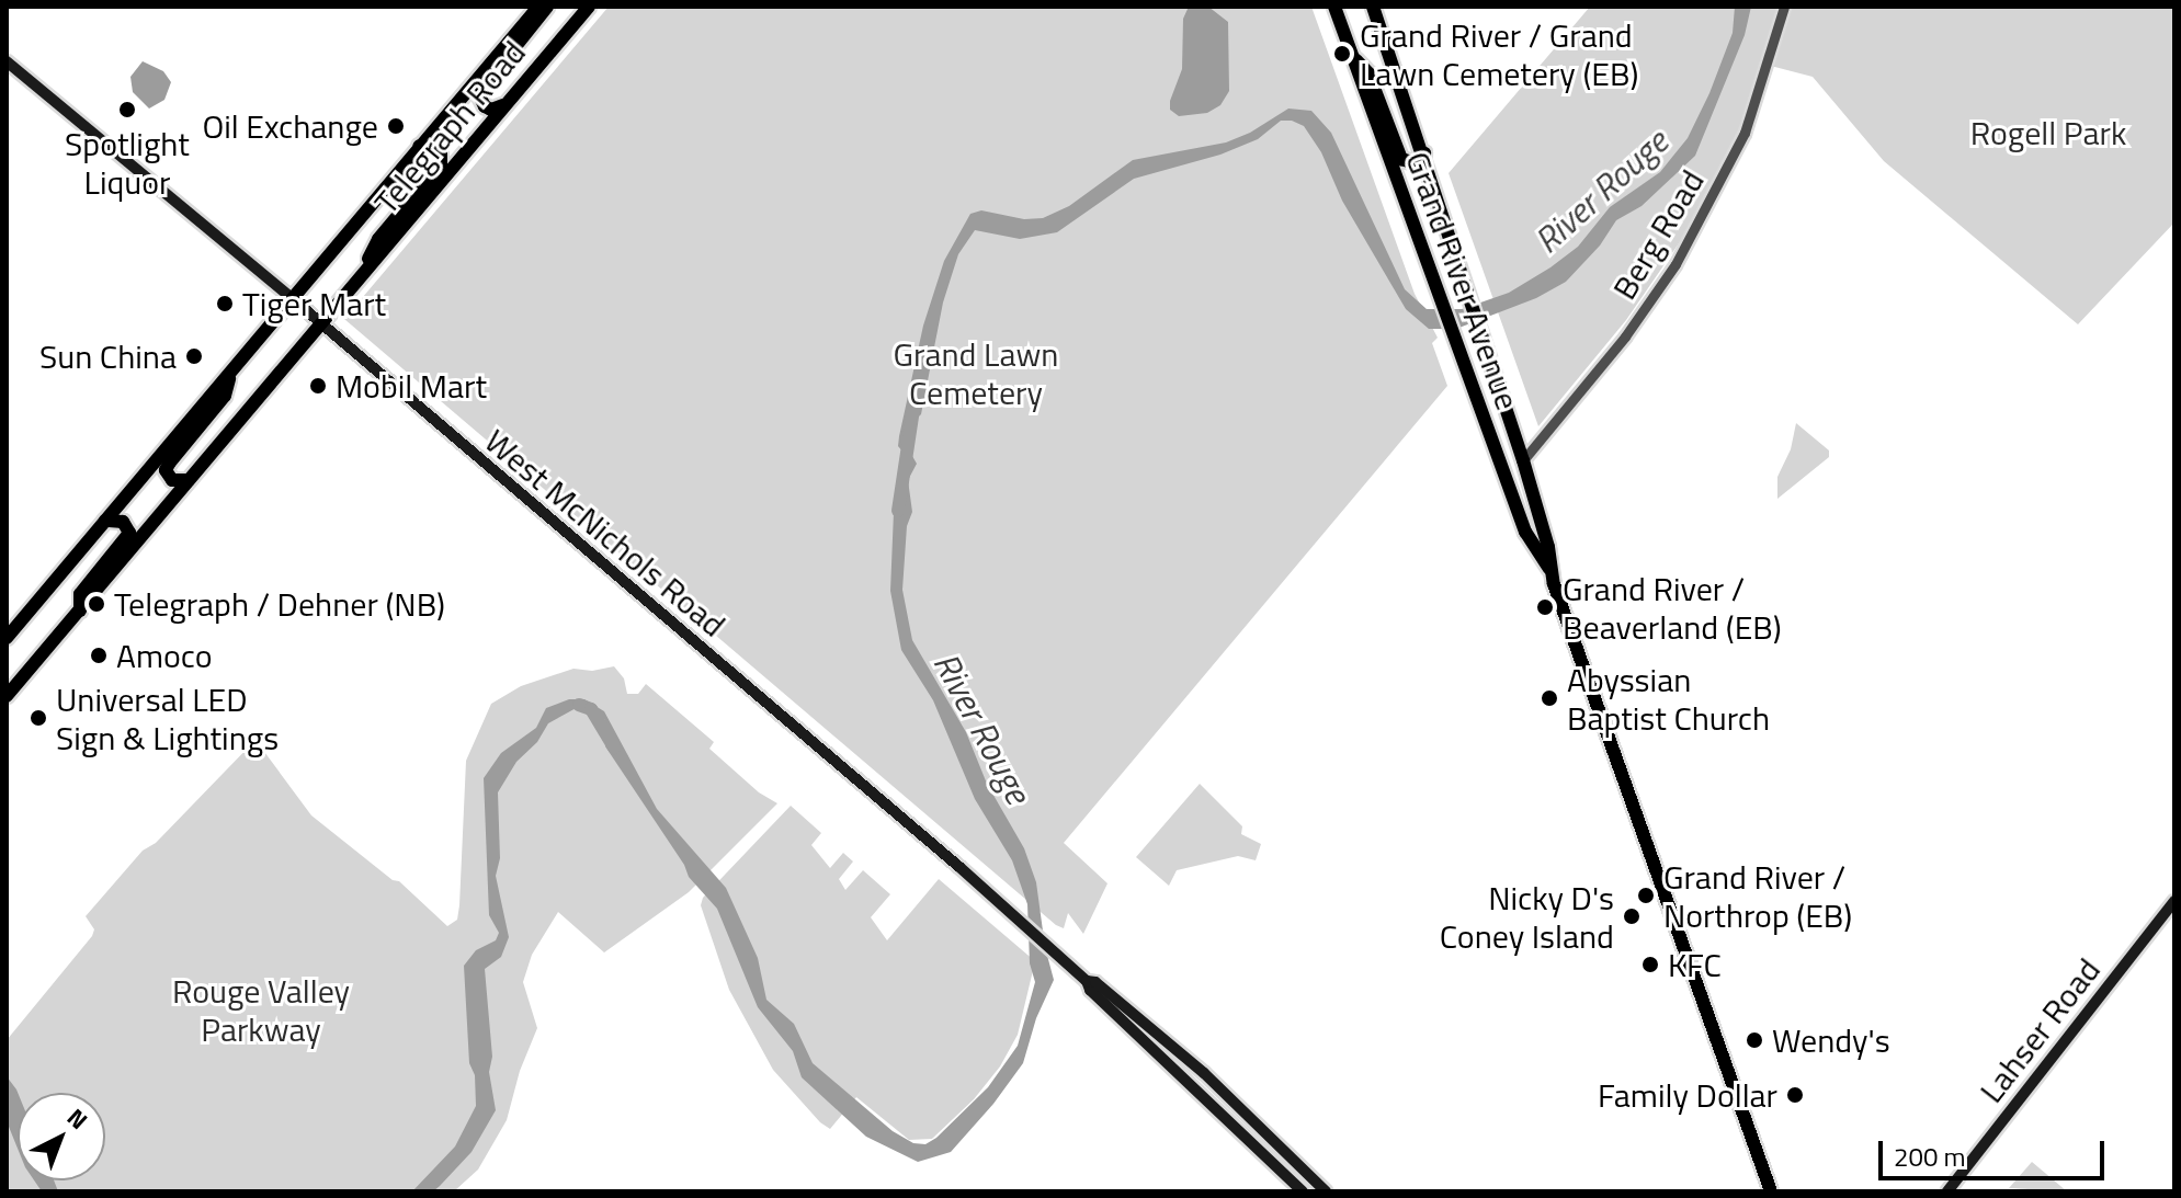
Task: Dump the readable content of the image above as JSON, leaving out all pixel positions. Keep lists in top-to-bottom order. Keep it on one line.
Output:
{"streets":{"main road":["Telegraph Road","Grand River Avenue","West McNichols Road","Lahser Road"],"street":["Berg Road"]},"crossings":[["Telegraph Road","West McNichols Road"],["Berg Road","Grand River Avenue"]],"water":["River Rouge"],"parks":["Rogell Park","Grand Lawn Cemetery","Rouge Valley Parkway"],"places":["Grand River / Grand Lawn Cemetery (EB)","Spotlight Liquor","Oil Exchange","Tiger Mart","Sun China","Mobil Mart","Telegraph / Dehner (NB)","Grand River / Beaverland (EB)","Amoco","Abyssian Baptist Church","Universal LED Sign & Lightings","Grand River / Northrop (EB)","Nicky D's Coney Island","KFC","Wendy's","Family Dollar"],"scale_bar":"200 m","north":"top right"}
